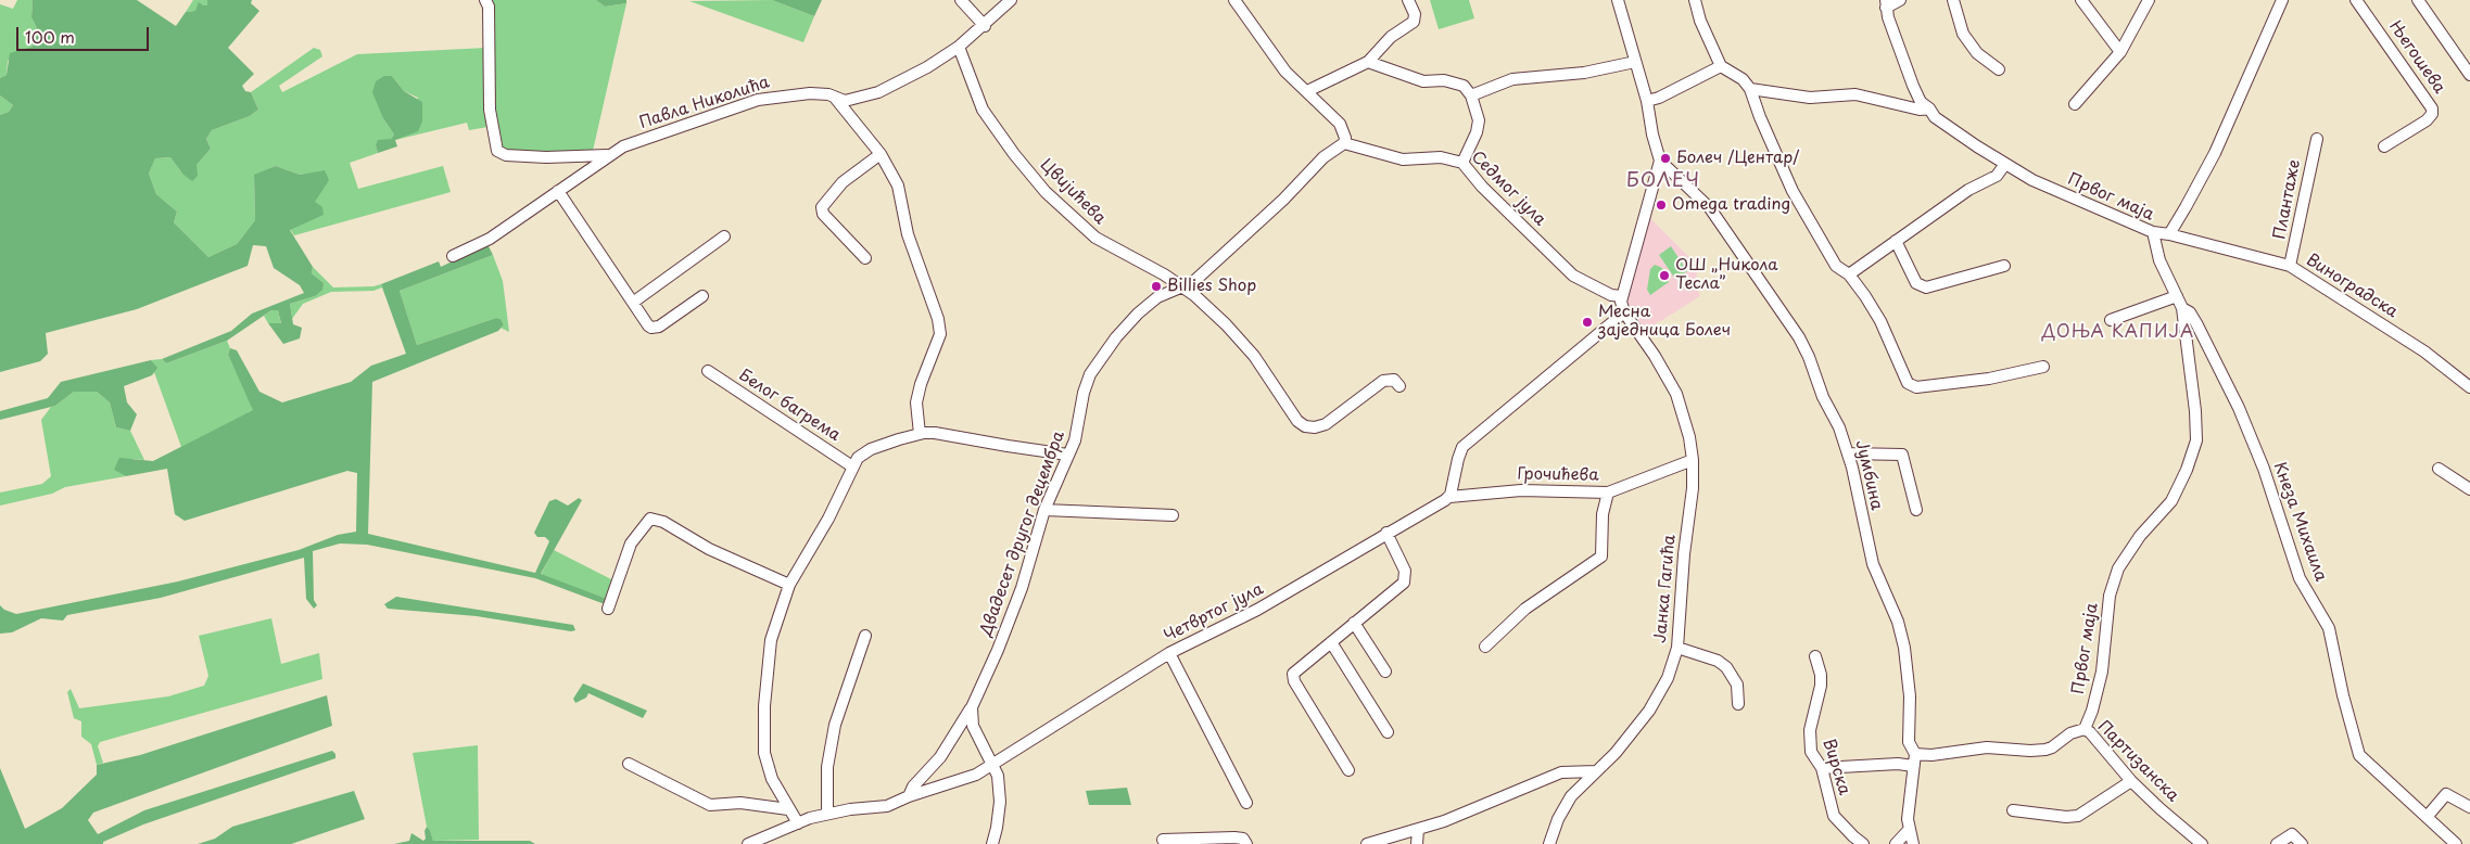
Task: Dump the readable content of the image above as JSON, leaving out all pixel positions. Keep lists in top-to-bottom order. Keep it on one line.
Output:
{"streets":{"street":["Његошева","Павла Николића","Седмог јула","Цвијићева","Првог маја","Плантаже","Виноградска","Белог багрема","Грочићева","Јумбина","Кнеза Михаила","Двадесет другог децембра","Јанка Гагића","Четвртог јула","Партизанска","Вирска"]},"crossings":[["Павла Николића","Цвијићева"],["Седмог јула","Двадесет другог децембра"],["Цвијићева","Двадесет другог децембра"],["Првог маја","Виноградска"],["Првог маја","Кнеза Михаила"],["Првог маја","Партизанска"],["Плантаже","Виноградска"],["Грочићева","Јанка Гагића"],["Грочићева","Четвртог јула"],["Јумбина","Партизанска"],["Двадесет другог децембра","Четвртог јула"]],"districts":["БОЛЕЧ","ДОЊА КАПИЈА"],"places":["Болеч /Центар/","Omega trading","ОШ „Никола Тесла”","Billies Shop","Месна заједница Болеч"],"scale_bar":"100 m"}
